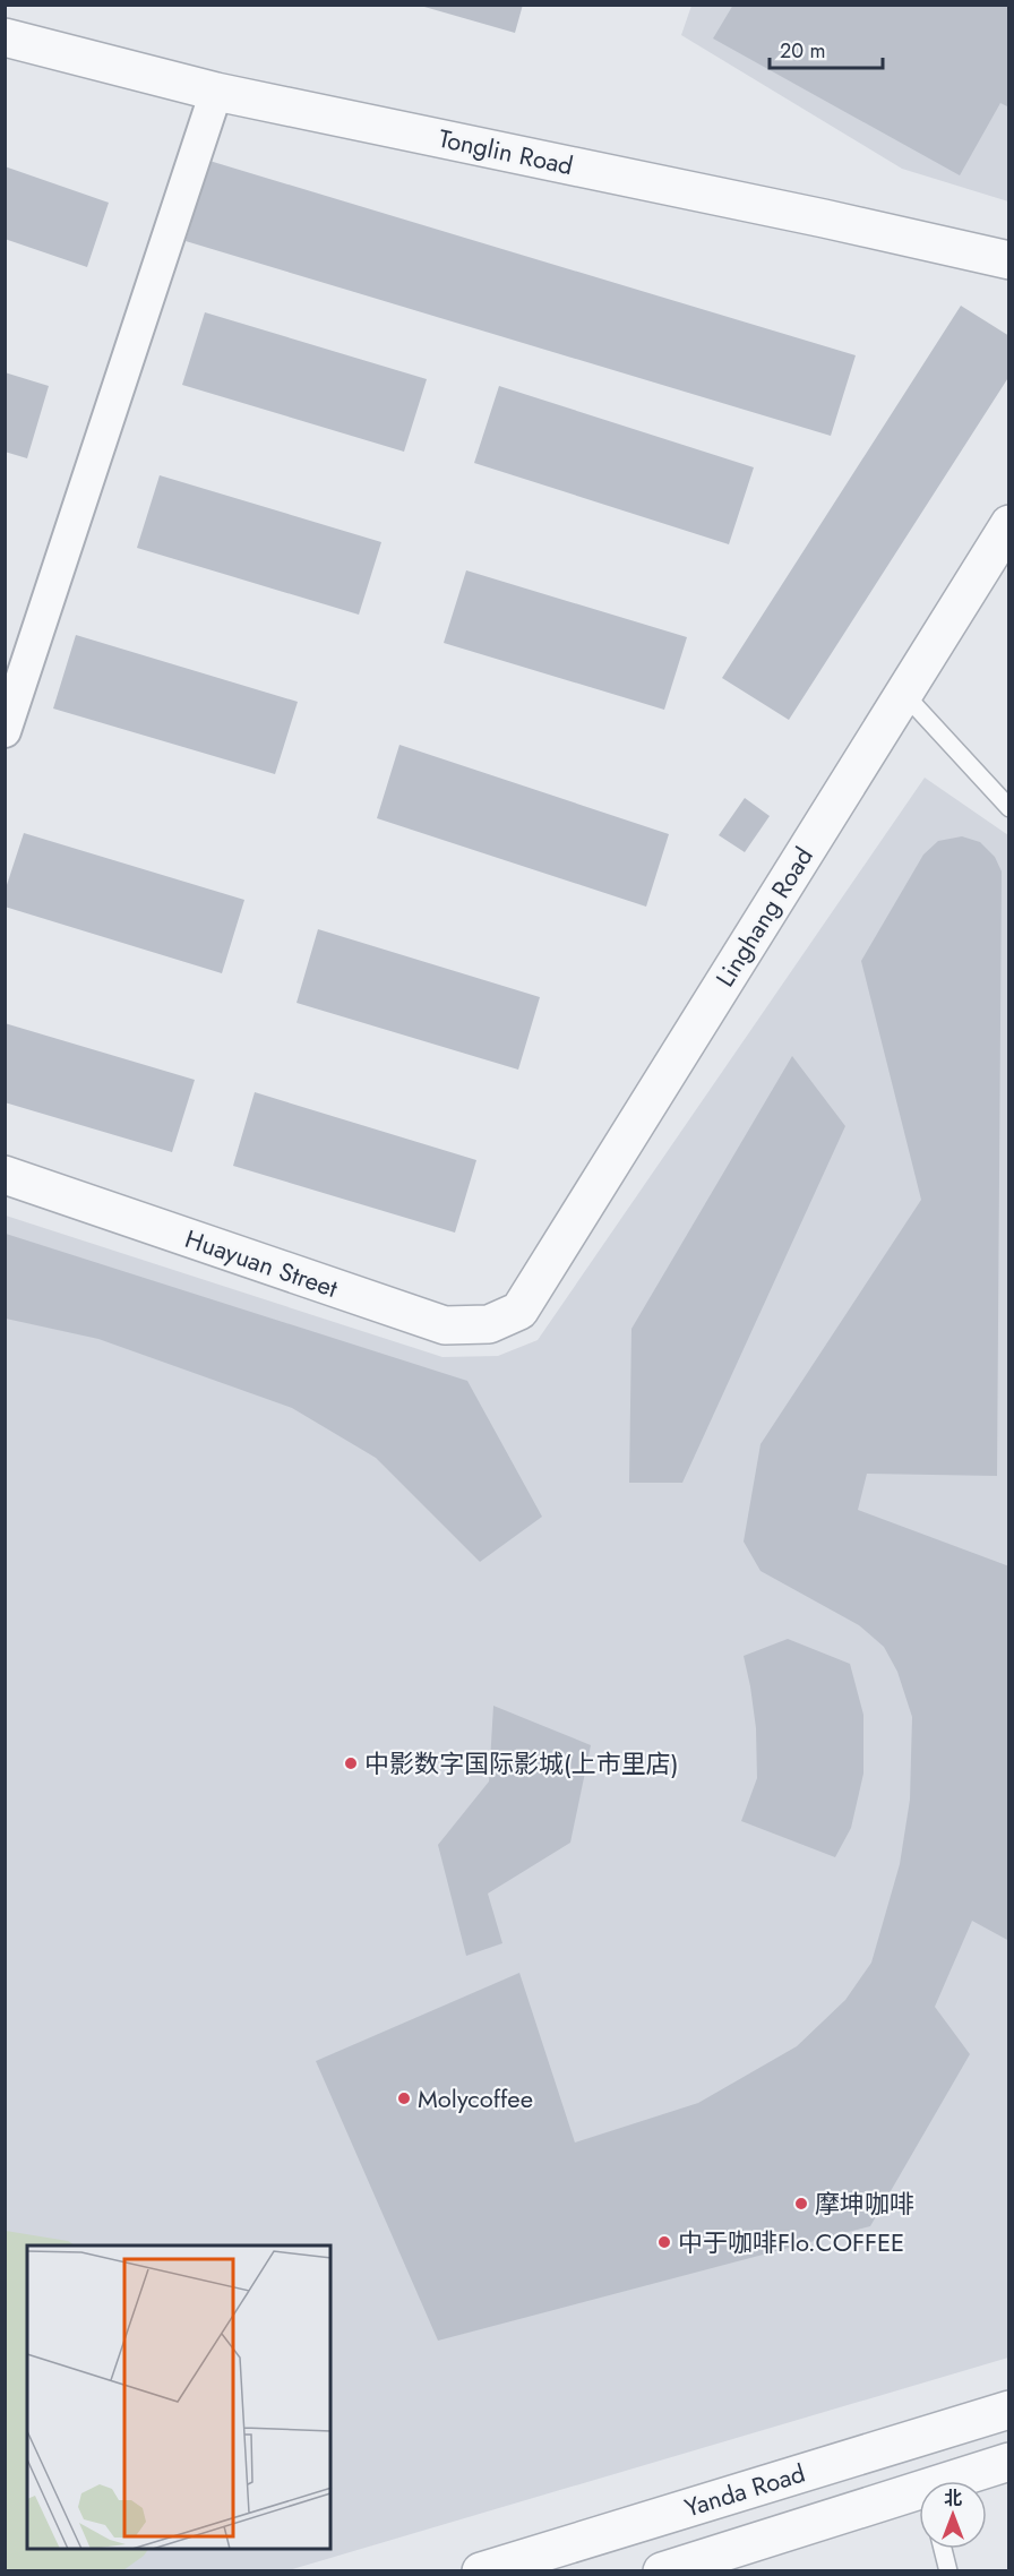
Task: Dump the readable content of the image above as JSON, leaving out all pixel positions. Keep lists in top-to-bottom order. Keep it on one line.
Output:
{"streets":{"street":["Tonglin Road","Linghang Road","Huayuan Street","Yanda Road"]},"crossings":[["Linghang Road","Huayuan Street"]],"places":["中影数字国际影城(上市里店)","Molycoffee","摩坤咖啡","中于咖啡Flo.COFFEE"],"scale_bar":"20 m","north":"top"}
